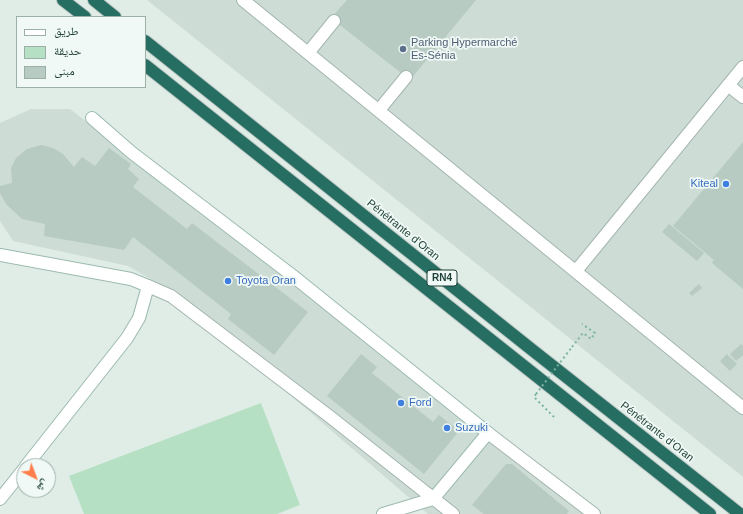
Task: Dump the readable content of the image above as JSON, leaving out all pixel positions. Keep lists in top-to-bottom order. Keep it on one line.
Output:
{"streets":{"highway":["Pénétrante d'Oran","RN4"]},"places":["Parking Hypermarché Es-Sénia","Kiteal","Toyota Oran","Ford","Suzuki"],"legend":["طريق","حديقة","مبنى"],"north":"bottom right"}
